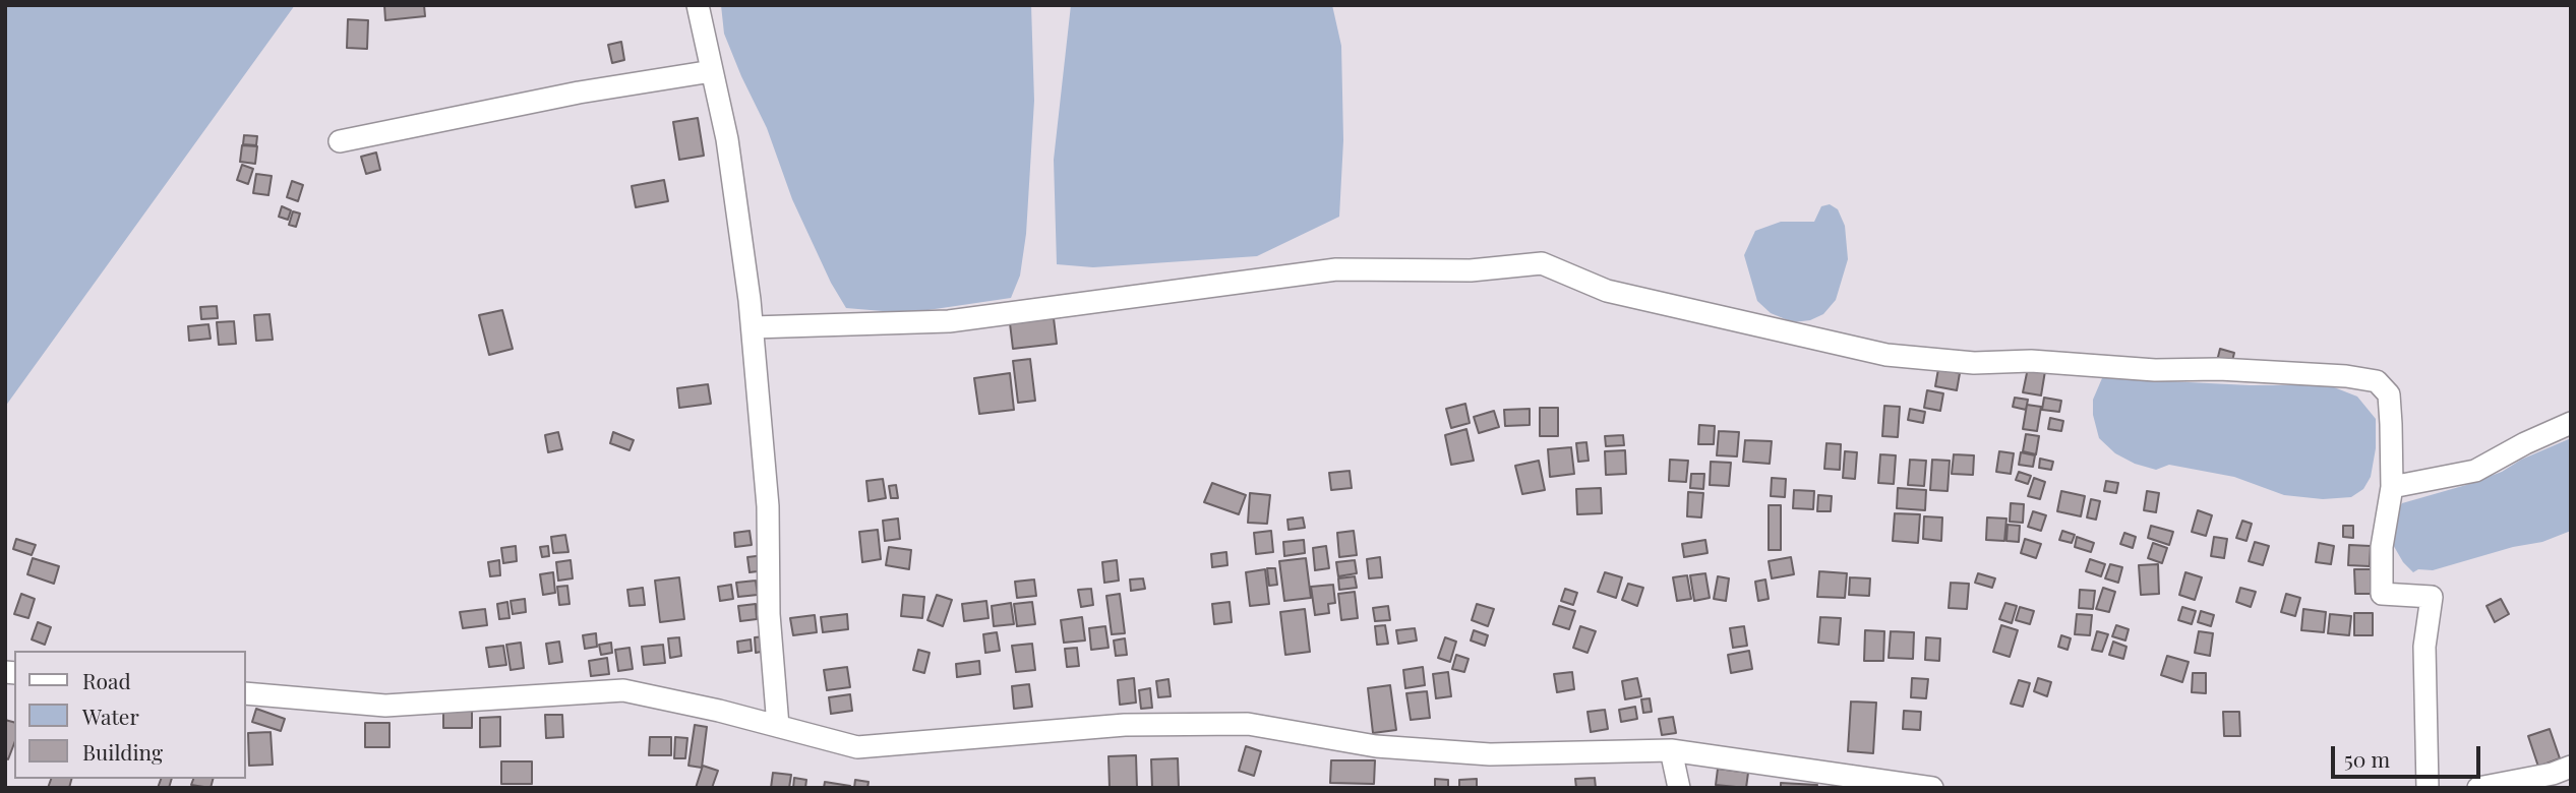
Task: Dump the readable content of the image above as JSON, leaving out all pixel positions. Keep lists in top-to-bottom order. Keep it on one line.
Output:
{"legend":["Road","Water","Building"],"scale_bar":"50 m"}
